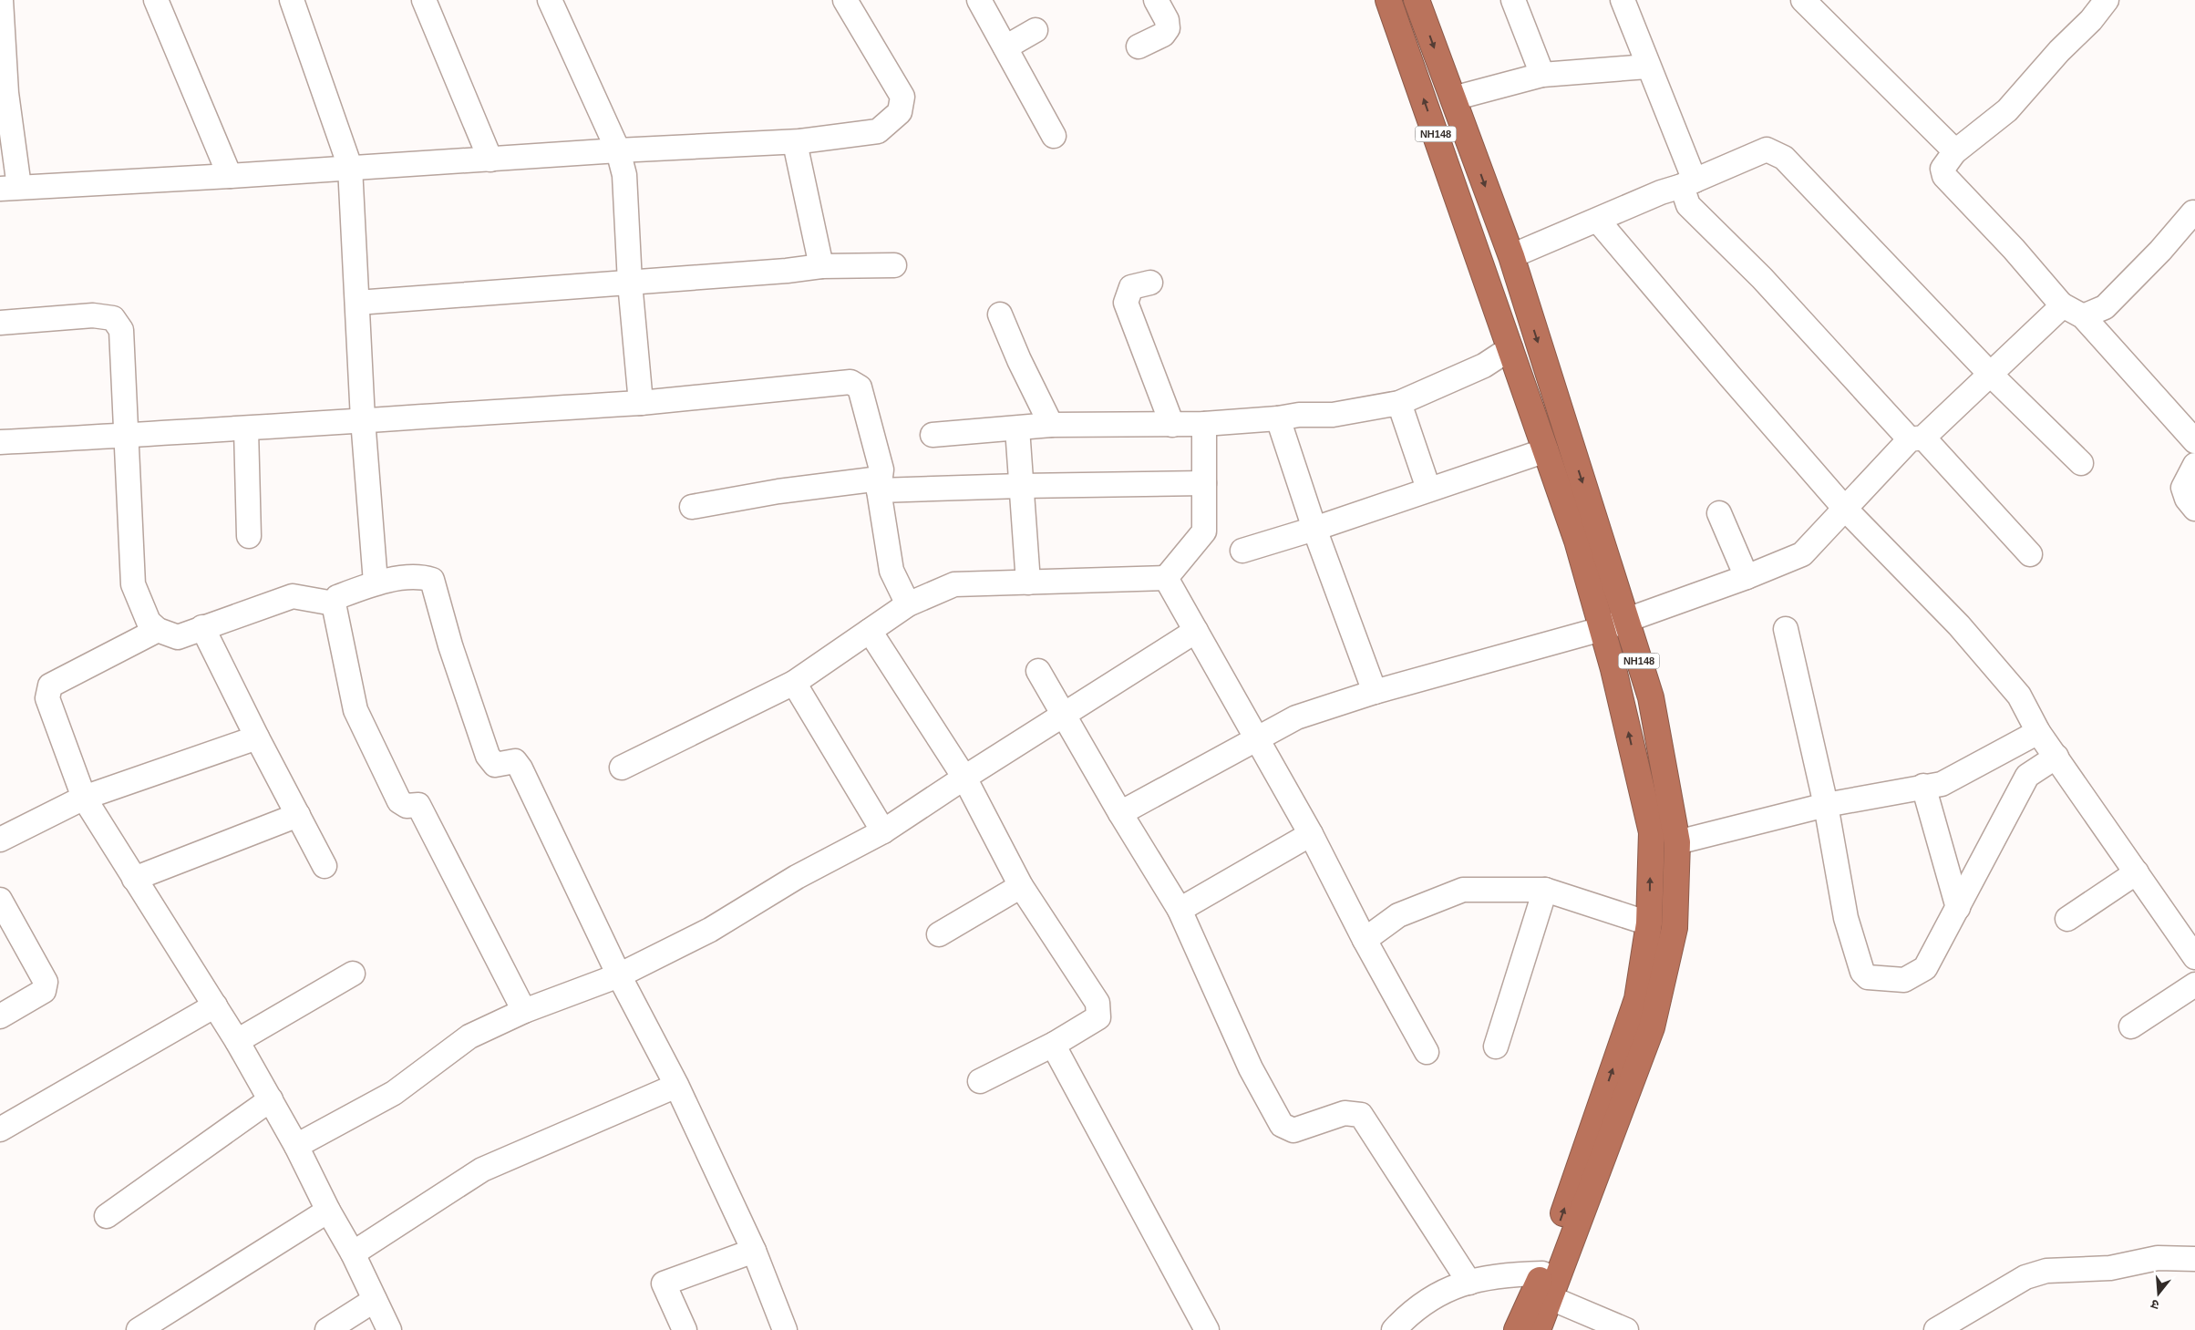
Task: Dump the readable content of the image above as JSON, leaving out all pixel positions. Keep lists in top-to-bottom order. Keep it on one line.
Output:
{"streets":{"highway":["NH148"]},"north":"bottom"}
